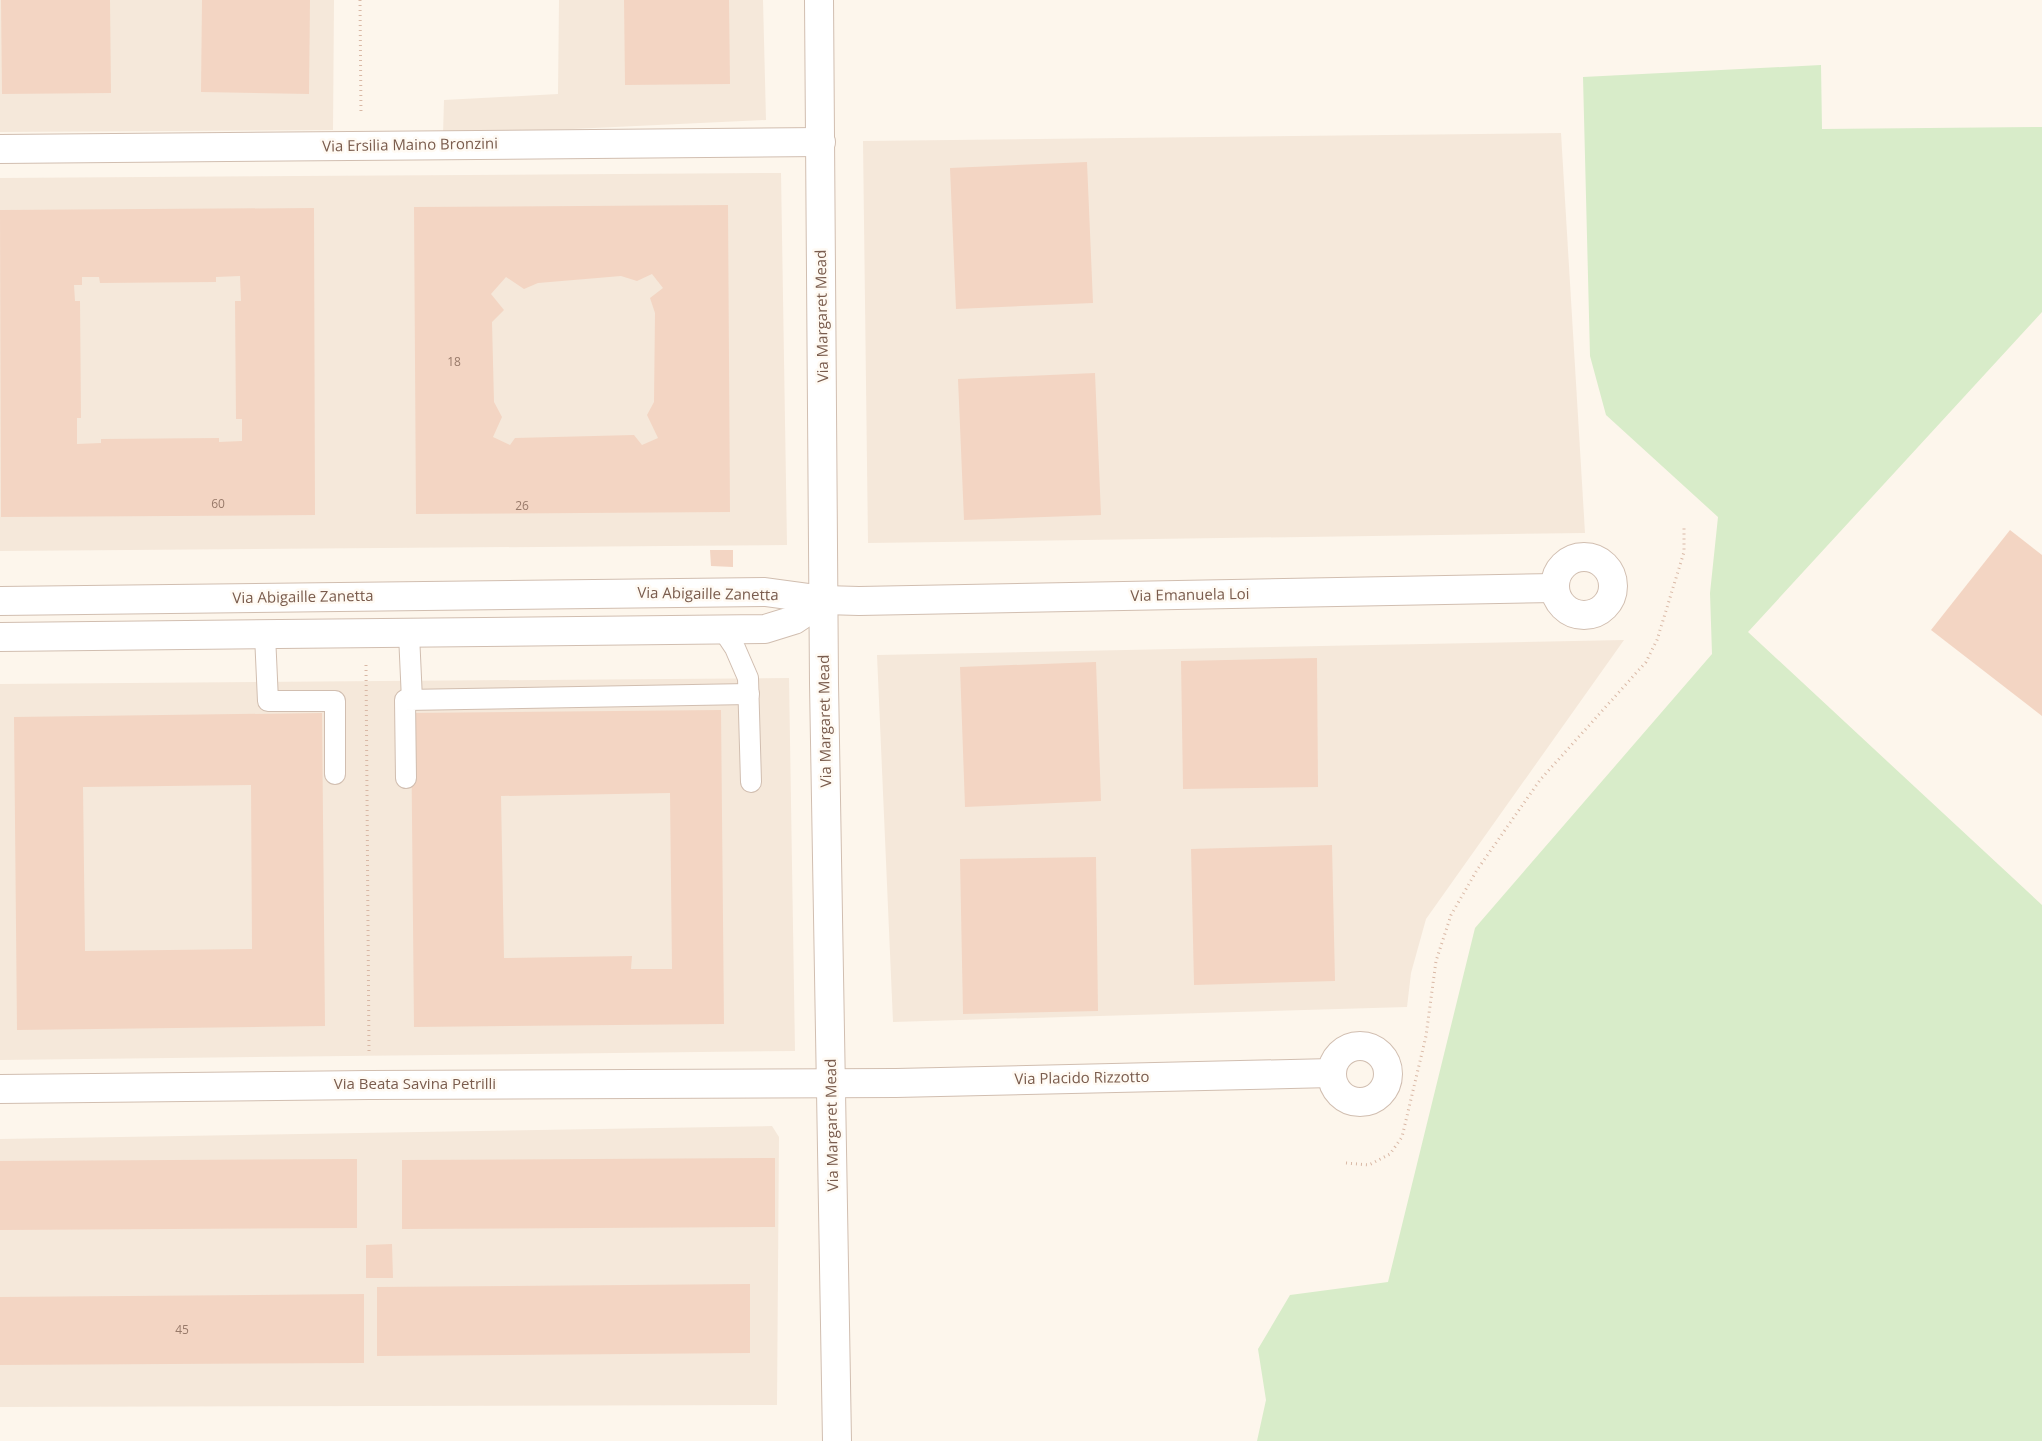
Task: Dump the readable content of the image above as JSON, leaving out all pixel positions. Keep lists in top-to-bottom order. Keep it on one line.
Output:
{"streets":{"street":["Via Ersilia Maino Bronzini","Via Margaret Mead","Via Abigaille Zanetta","Via Emanuela Loi","Via Placido Rizzotto","Via Beata Savina Petrilli"]},"crossings":[["Via Ersilia Maino Bronzini","Via Margaret Mead"],["Via Margaret Mead","Via Abigaille Zanetta"],["Via Margaret Mead","Via Emanuela Loi"],["Via Margaret Mead","Via Placido Rizzotto"],["Via Margaret Mead","Via Beata Savina Petrilli"],["Via Abigaille Zanetta","Via Emanuela Loi"],["Via Placido Rizzotto","Via Beata Savina Petrilli"]],"house_numbers":["18","60","26","45"]}
